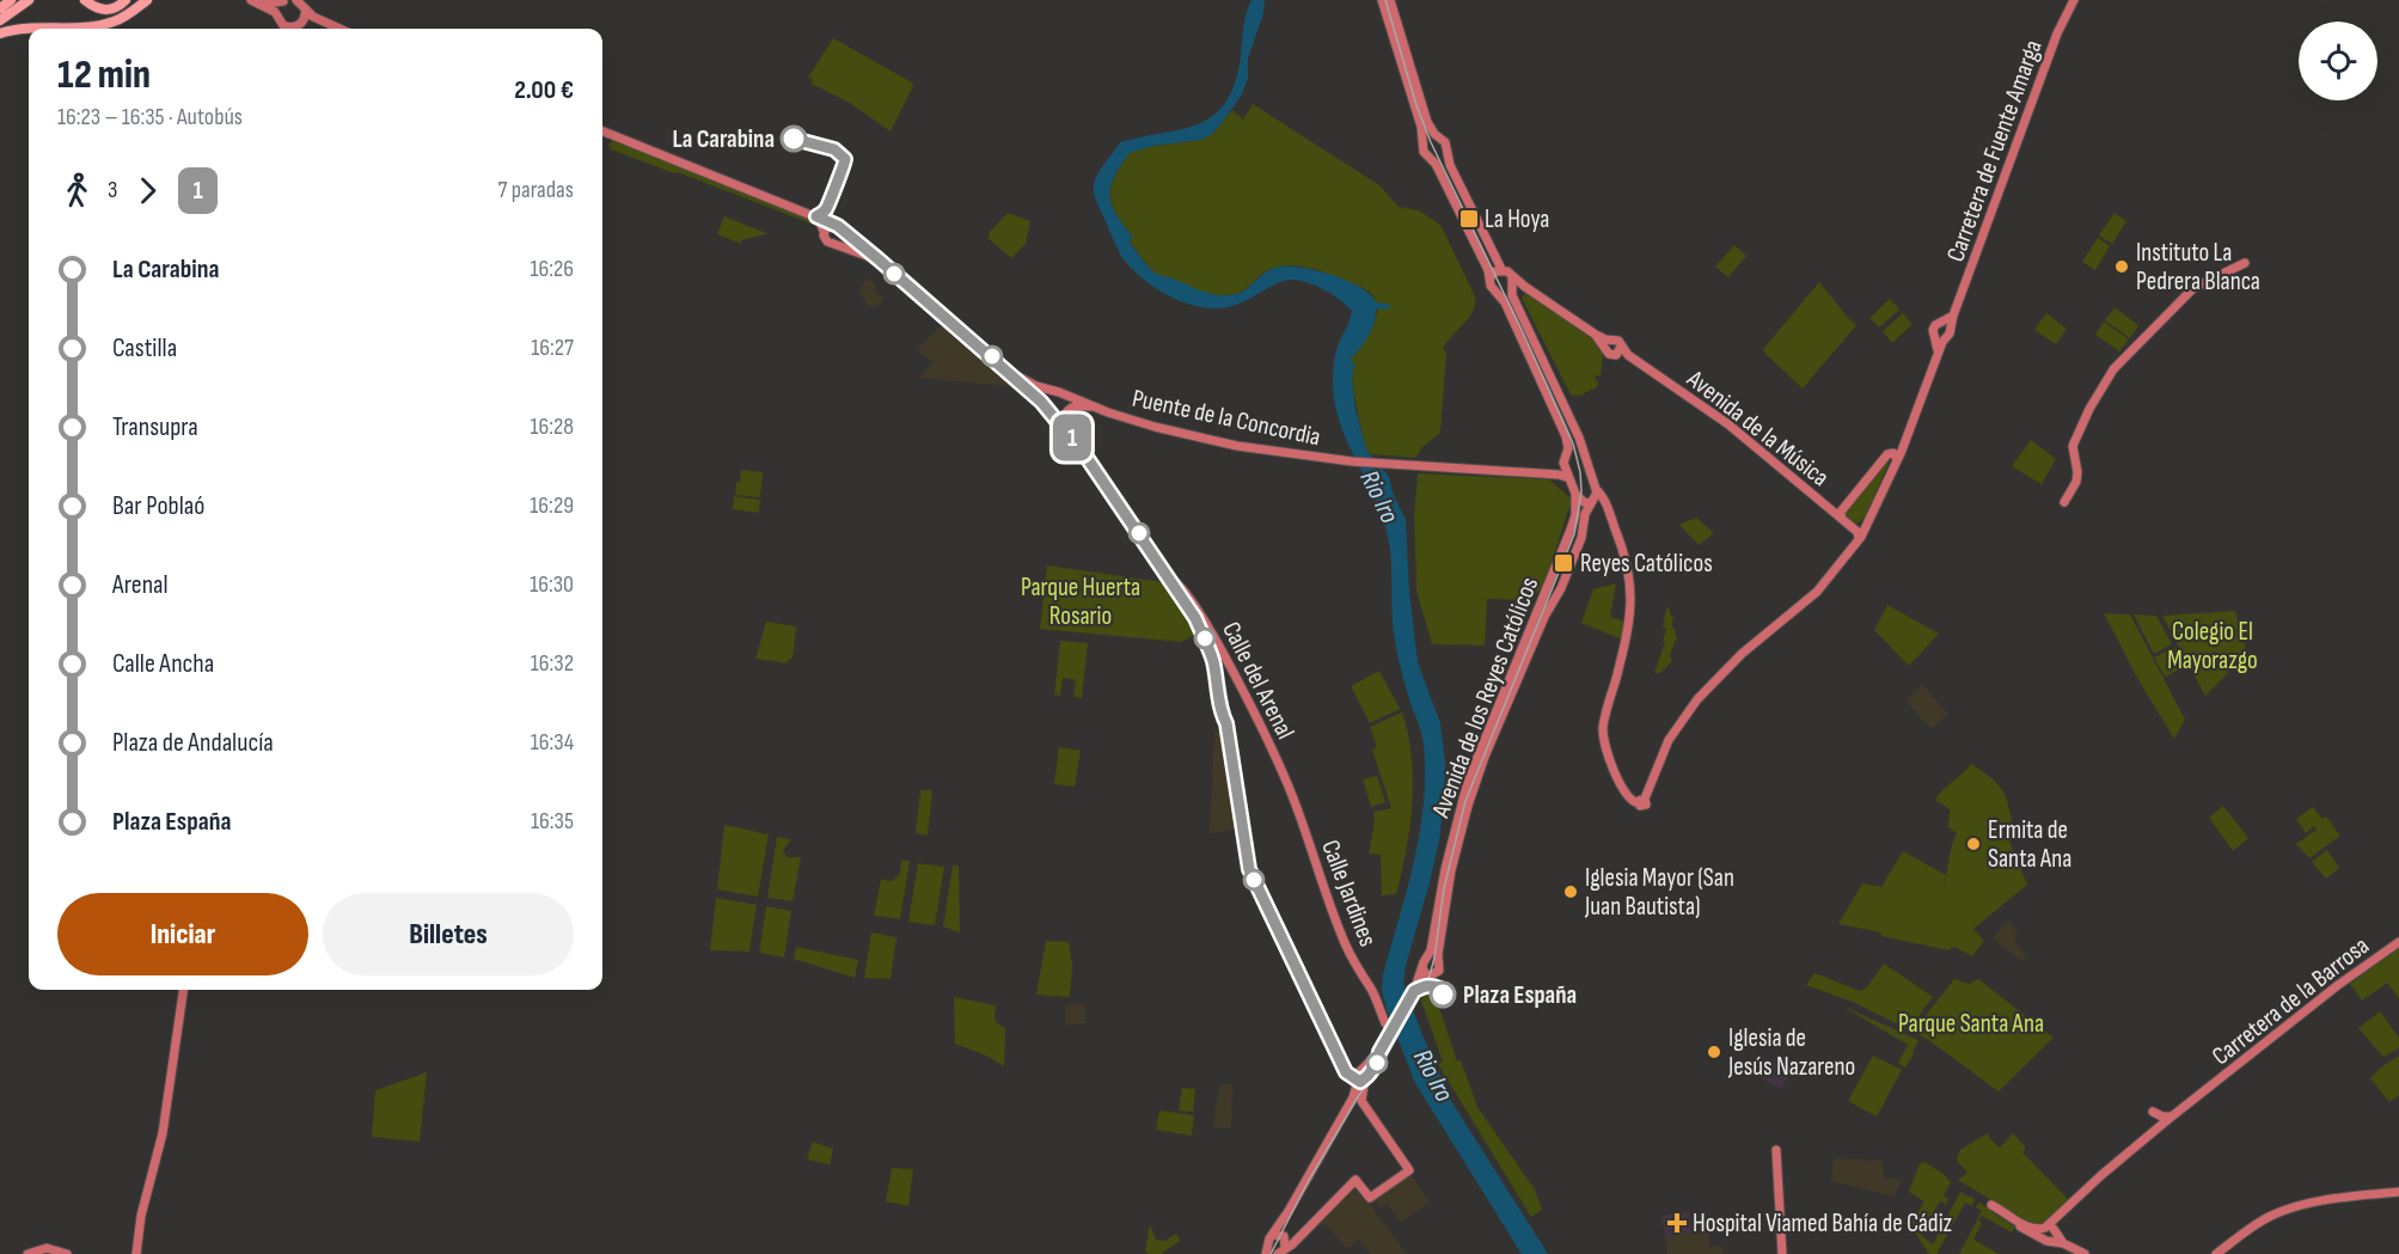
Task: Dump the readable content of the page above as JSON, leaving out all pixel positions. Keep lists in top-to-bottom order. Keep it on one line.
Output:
{"streets":{"main road":["Carretera de Fuente Amarga","Puente de la Concordia","Avenida de la Música","Calle del Arenal","Avenida de los Reyes Católicos","Calle Jardines","Carretera de la Barrosa"]},"crossings":[["Calle del Arenal","Calle Jardines"]],"water":["Rio Iro"],"parks":["Parque Huerta Rosario","Colegio El Mayorazgo","Parque Santa Ana"],"places":{"other":["La Carabina","Instituto La Pedrera Blanca","Ermita de Santa Ana","Iglesia Mayor (San Juan Bautista)","Plaza España","Iglesia de Jesús Nazareno"],"transit":["La Hoya","Reyes Católicos"],"health":["Hospital Viamed Bahía de Cádiz"]},"lines":["bus line 1"],"page":{"on_map":"1","heading":["12 min","16:23 – 16:35 · Autobús","2.00 €"],"legs":["3","1","7 paradas"],"list":[{"name":"La Carabina","value":"16:26"},{"name":"Castilla","value":"16:27"},{"name":"Transupra","value":"16:28"},{"name":"Bar Poblaó","value":"16:29"},{"name":"Arenal","value":"16:30"},{"name":"Calle Ancha","value":"16:32"},{"name":"Plaza de Andalucía","value":"16:34"},{"name":"Plaza España","value":"16:35"}],"buttons":["Iniciar","Billetes"]}}
